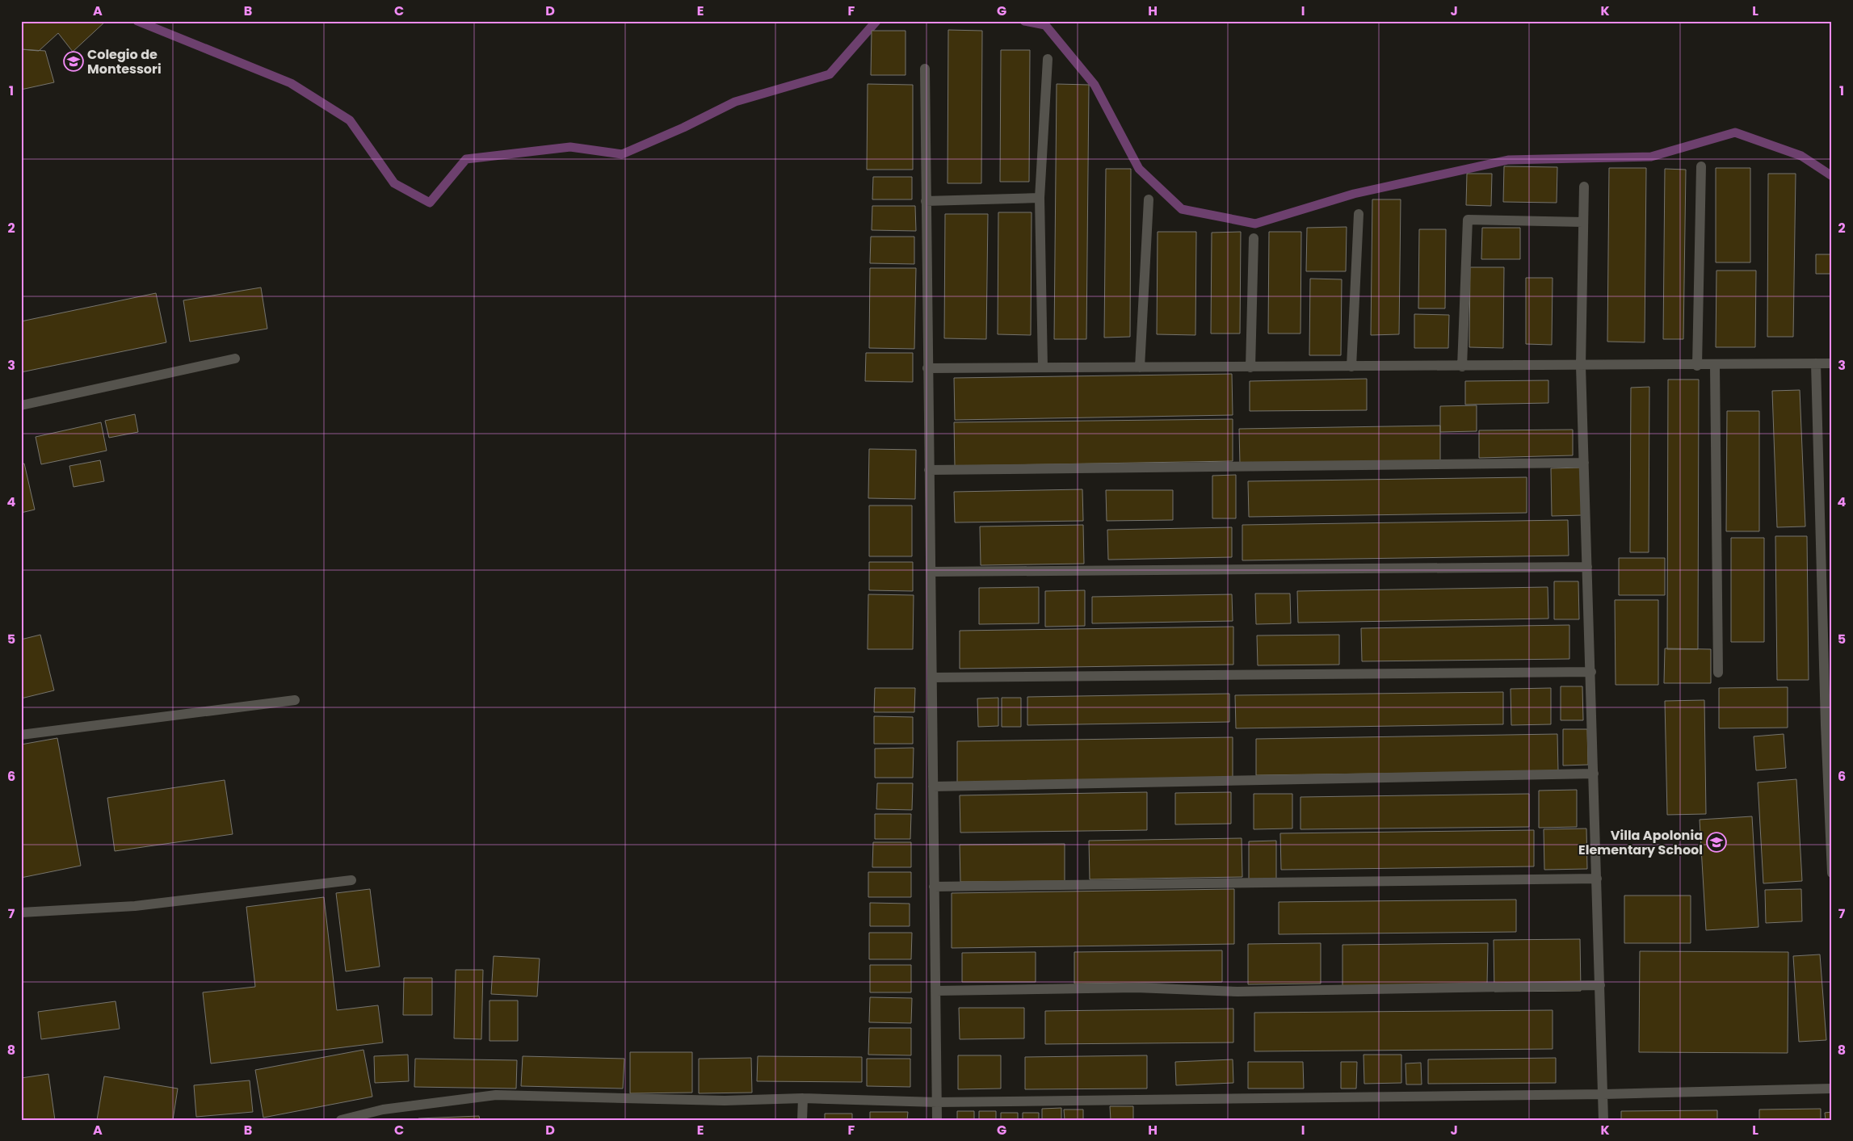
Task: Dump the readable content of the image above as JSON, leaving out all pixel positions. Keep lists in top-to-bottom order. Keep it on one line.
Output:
{"places":{"school or university":["Colegio de Montessori","Villa Apolonia Elementary School"]},"grid":{"columns":["A","B","C","D","E","F","G","H","I","J","K","L"],"rows":["1","2","3","4","5","6","7","8"]}}
